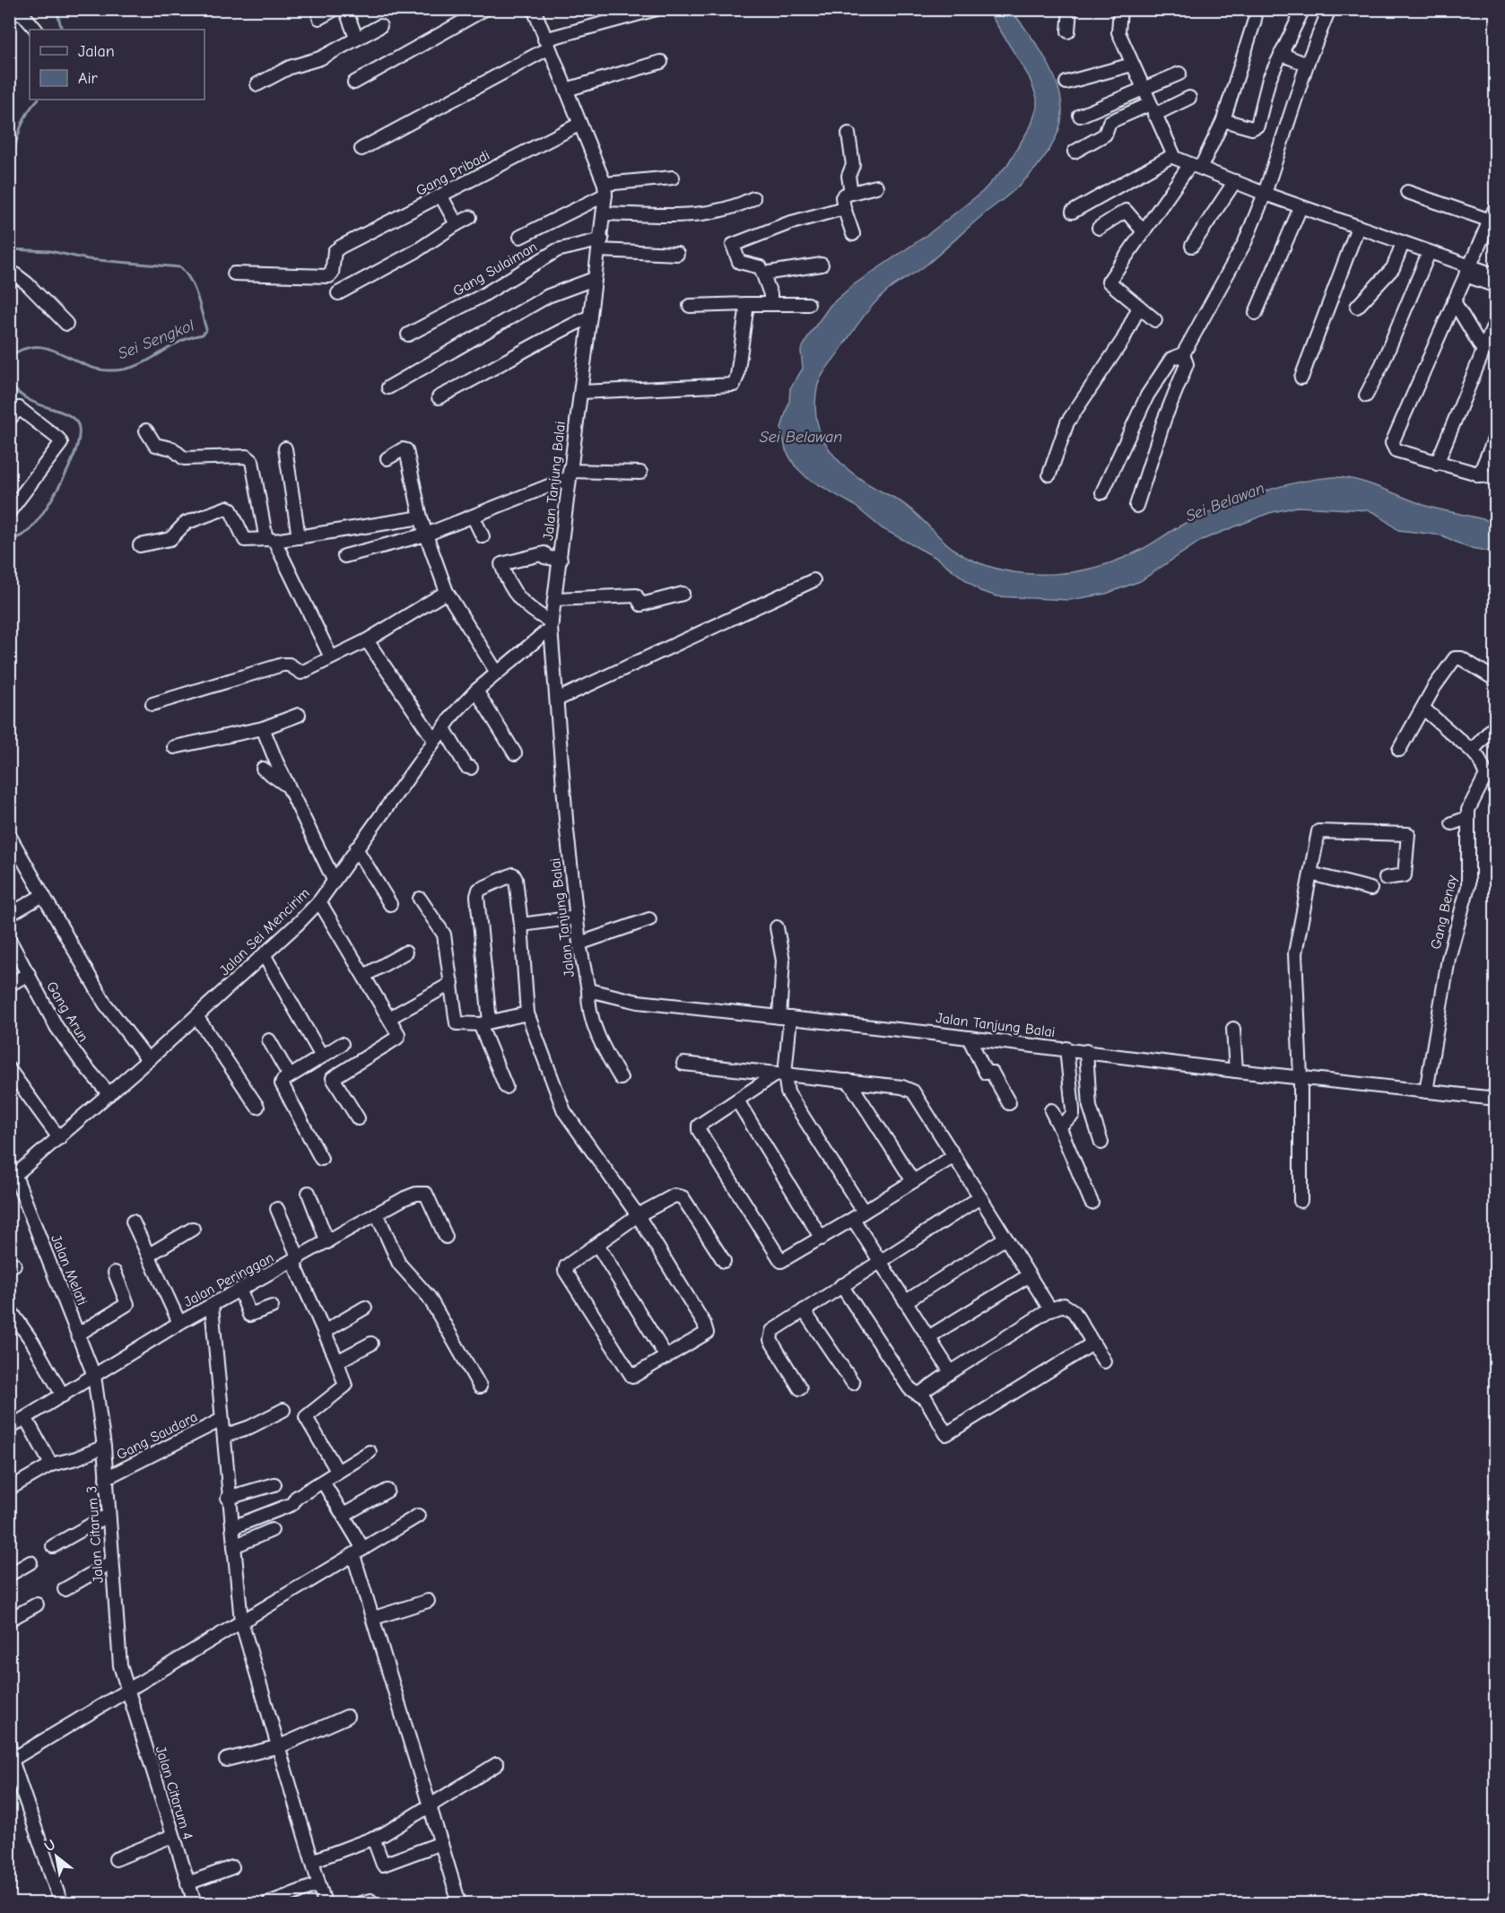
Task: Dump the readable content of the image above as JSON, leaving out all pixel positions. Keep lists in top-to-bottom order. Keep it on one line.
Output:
{"streets":{"street":["Gang Pribadi","Gang Sulaiman","Jalan Tanjung Balai","Gang Benay","Jalan Sei Mencirim","Gang Arun","Jalan Melati","Jalan Peringgan","Gang Saudara","Jalan Citarum 3","Jalan Citarum 4"]},"crossings":[["Gang Pribadi","Jalan Tanjung Balai"],["Gang Sulaiman","Jalan Tanjung Balai"],["Jalan Tanjung Balai","Gang Benay"],["Jalan Tanjung Balai","Jalan Sei Mencirim"],["Jalan Sei Mencirim","Gang Arun"],["Jalan Sei Mencirim","Jalan Melati"],["Jalan Melati","Jalan Peringgan"],["Jalan Melati","Jalan Citarum 3"],["Jalan Peringgan","Jalan Citarum 3"],["Gang Saudara","Jalan Citarum 3"],["Jalan Citarum 3","Jalan Citarum 4"]],"water":["Sei Sengkol","Sei Belawan"],"legend":["Jalan","Air"],"north":"top left"}
